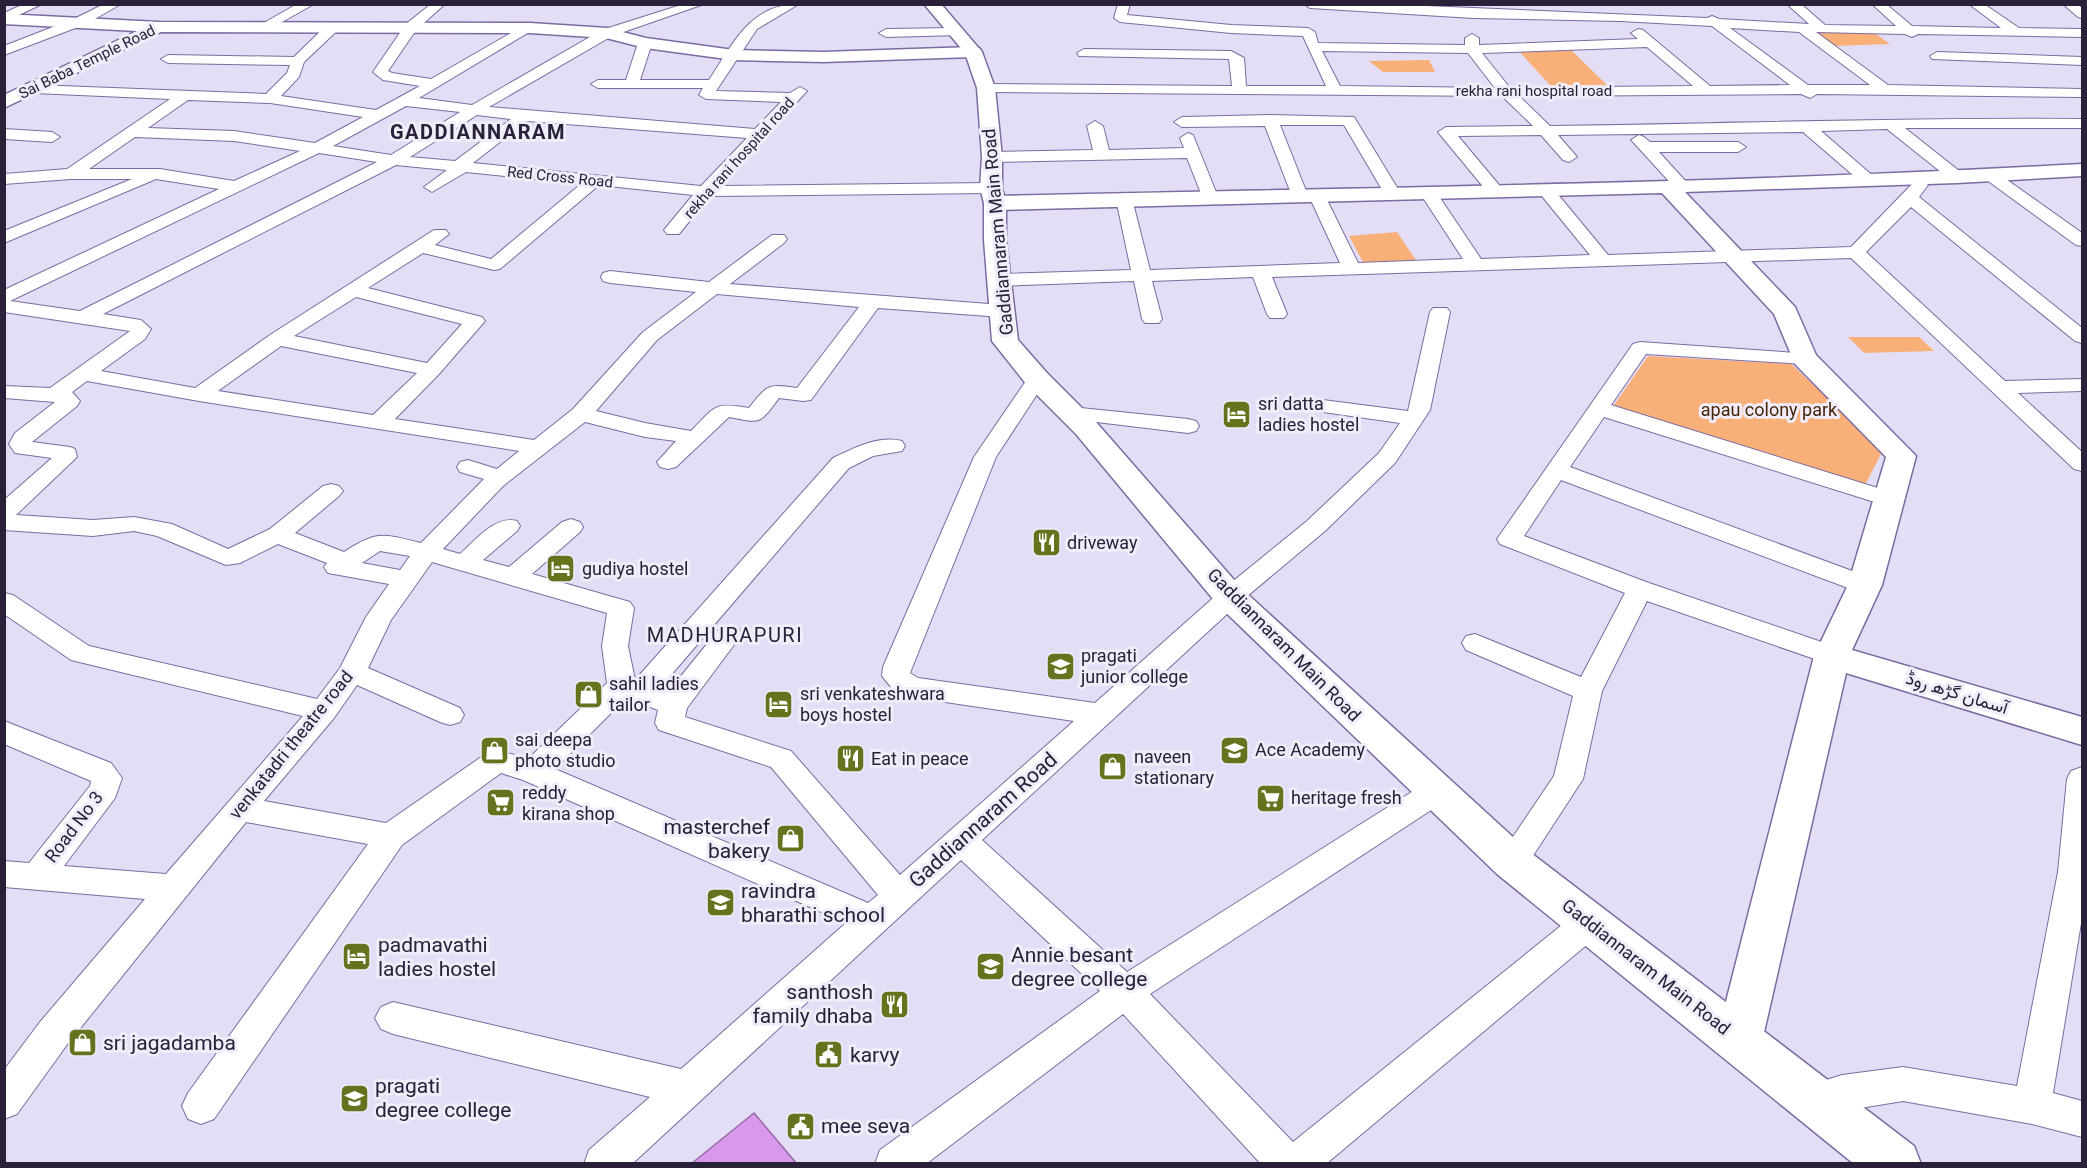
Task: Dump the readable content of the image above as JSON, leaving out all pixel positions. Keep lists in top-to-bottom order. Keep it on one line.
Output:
{"streets":{"street":["Sai Baba Temple Road","rekha rani hospital road","Red Cross Road","Gaddiannaram Main Road","آسمان گڑھ روڈ","venkatadri theatre road","Gaddiannaram Road","Road No 3"]},"crossings":[["rekha rani hospital road","Red Cross Road"],["rekha rani hospital road","Gaddiannaram Main Road"],["Red Cross Road","Gaddiannaram Main Road"],["Gaddiannaram Main Road","Gaddiannaram Road"]],"districts":["GADDIANNARAM","MADHURAPURI"],"parks":["apau colony park"],"places":{"hotel":["sri datta ladies hostel","gudiya hostel","sri venkateshwara boys hostel","padmavathi ladies hostel"],"restaurant":["driveway","Eat in peace","santhosh family dhaba"],"school or university":["pragati junior college","Ace Academy","ravindra bharathi school","Annie besant degree college","pragati degree college"],"shop":["sahil ladies tailor","sai deepa photo studio","naveen stationary","masterchef bakery","sri jagadamba"],"supermarket":["heritage fresh","reddy kirana shop"],"public building":["karvy","mee seva"]}}
